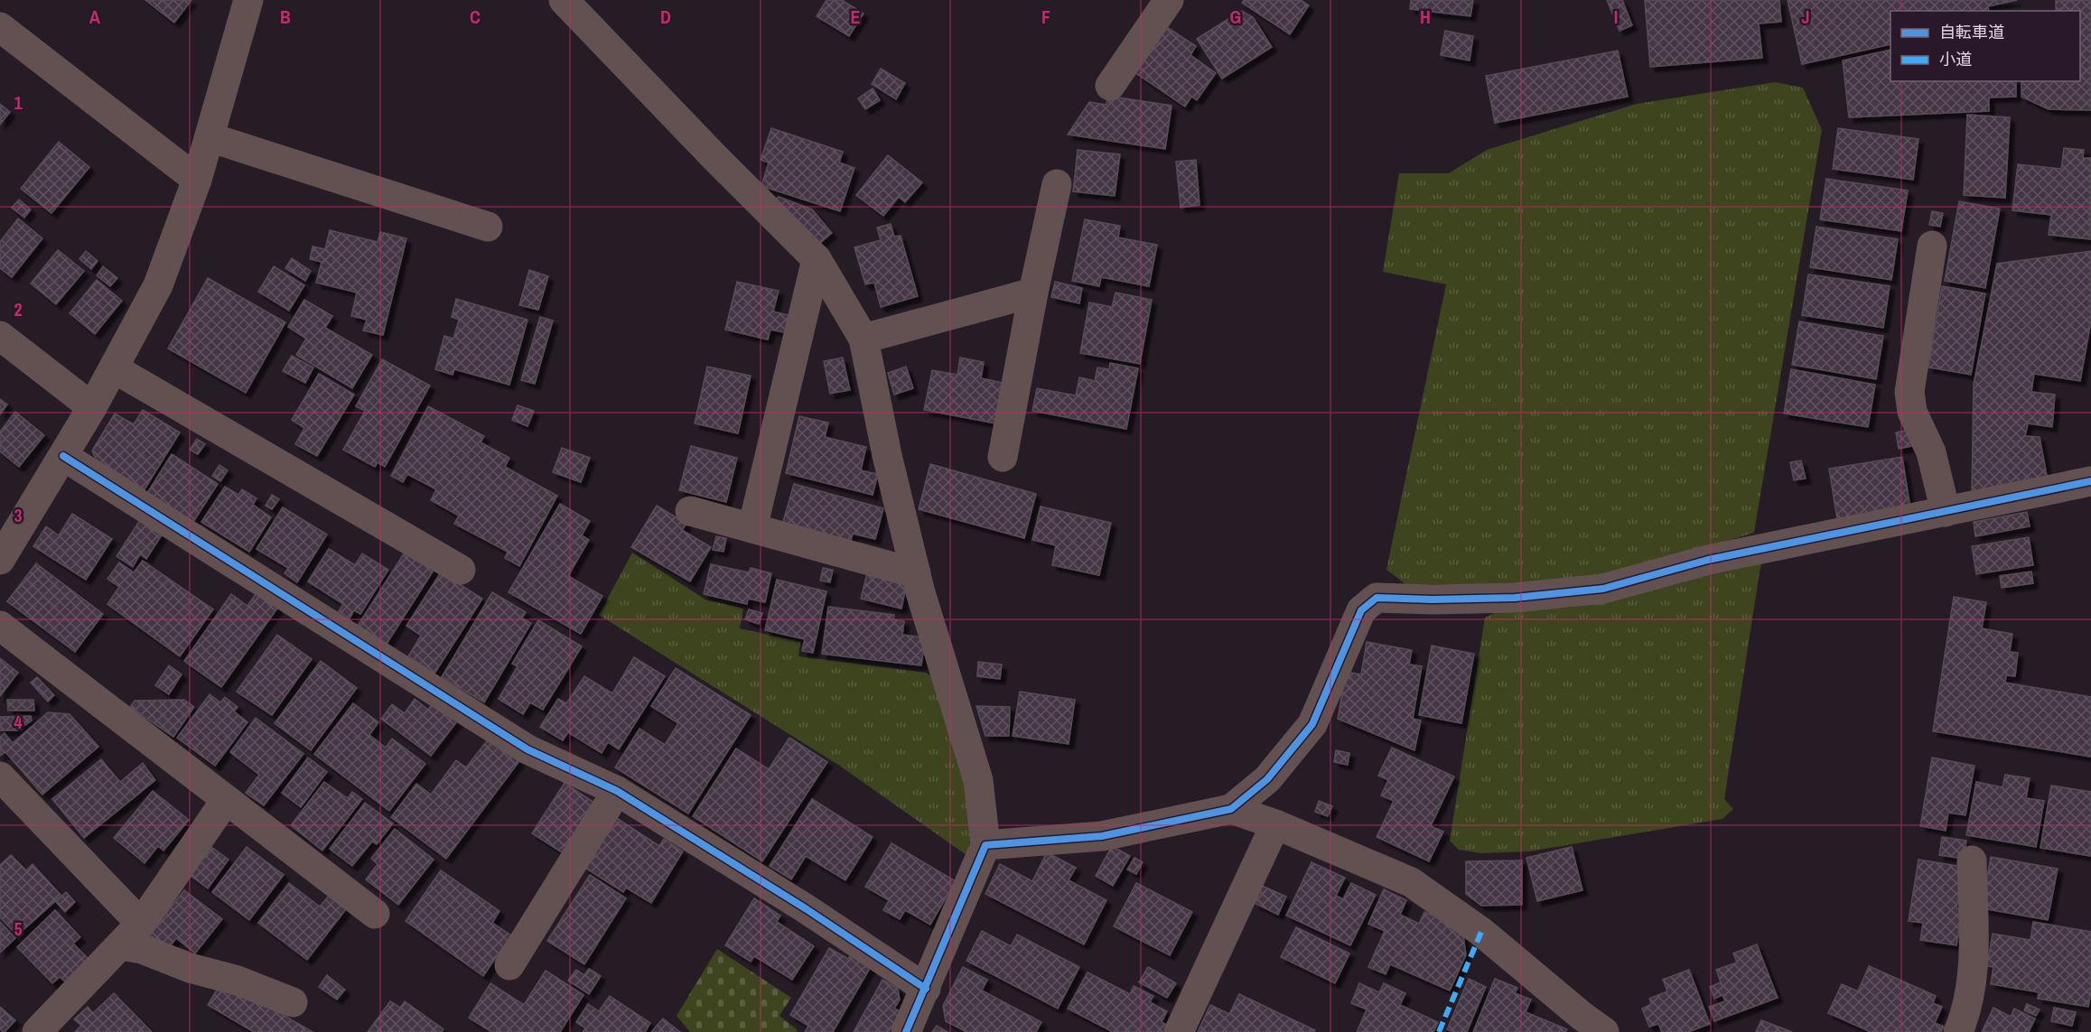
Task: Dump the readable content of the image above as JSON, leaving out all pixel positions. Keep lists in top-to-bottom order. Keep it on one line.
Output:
{"legend":["自転車道","小道"],"grid":{"columns":["A","B","C","D","E","F","G","H","I","J"],"rows":["1","2","3","4","5"]}}
